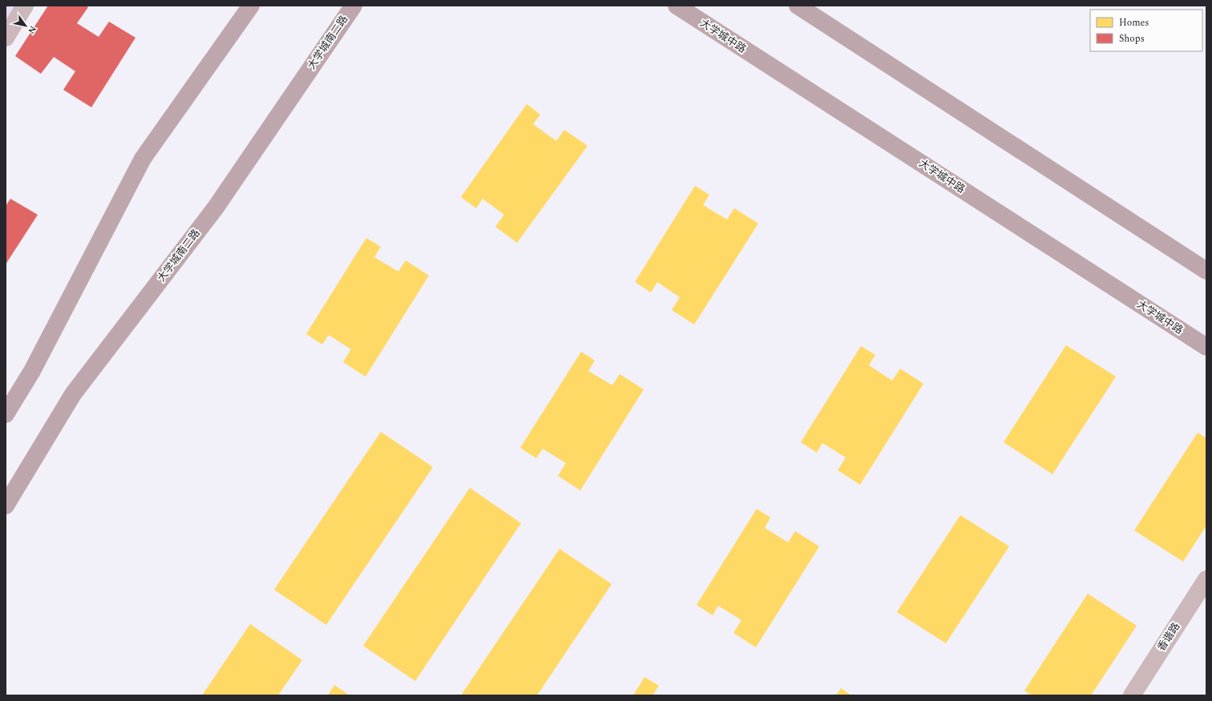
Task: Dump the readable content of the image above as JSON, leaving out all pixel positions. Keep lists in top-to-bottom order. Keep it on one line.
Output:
{"streets":{"highway":["大学城中路","大学城南二路"],"street":["香谐路"]},"legend":["Homes","Shops"],"north":"bottom right"}
